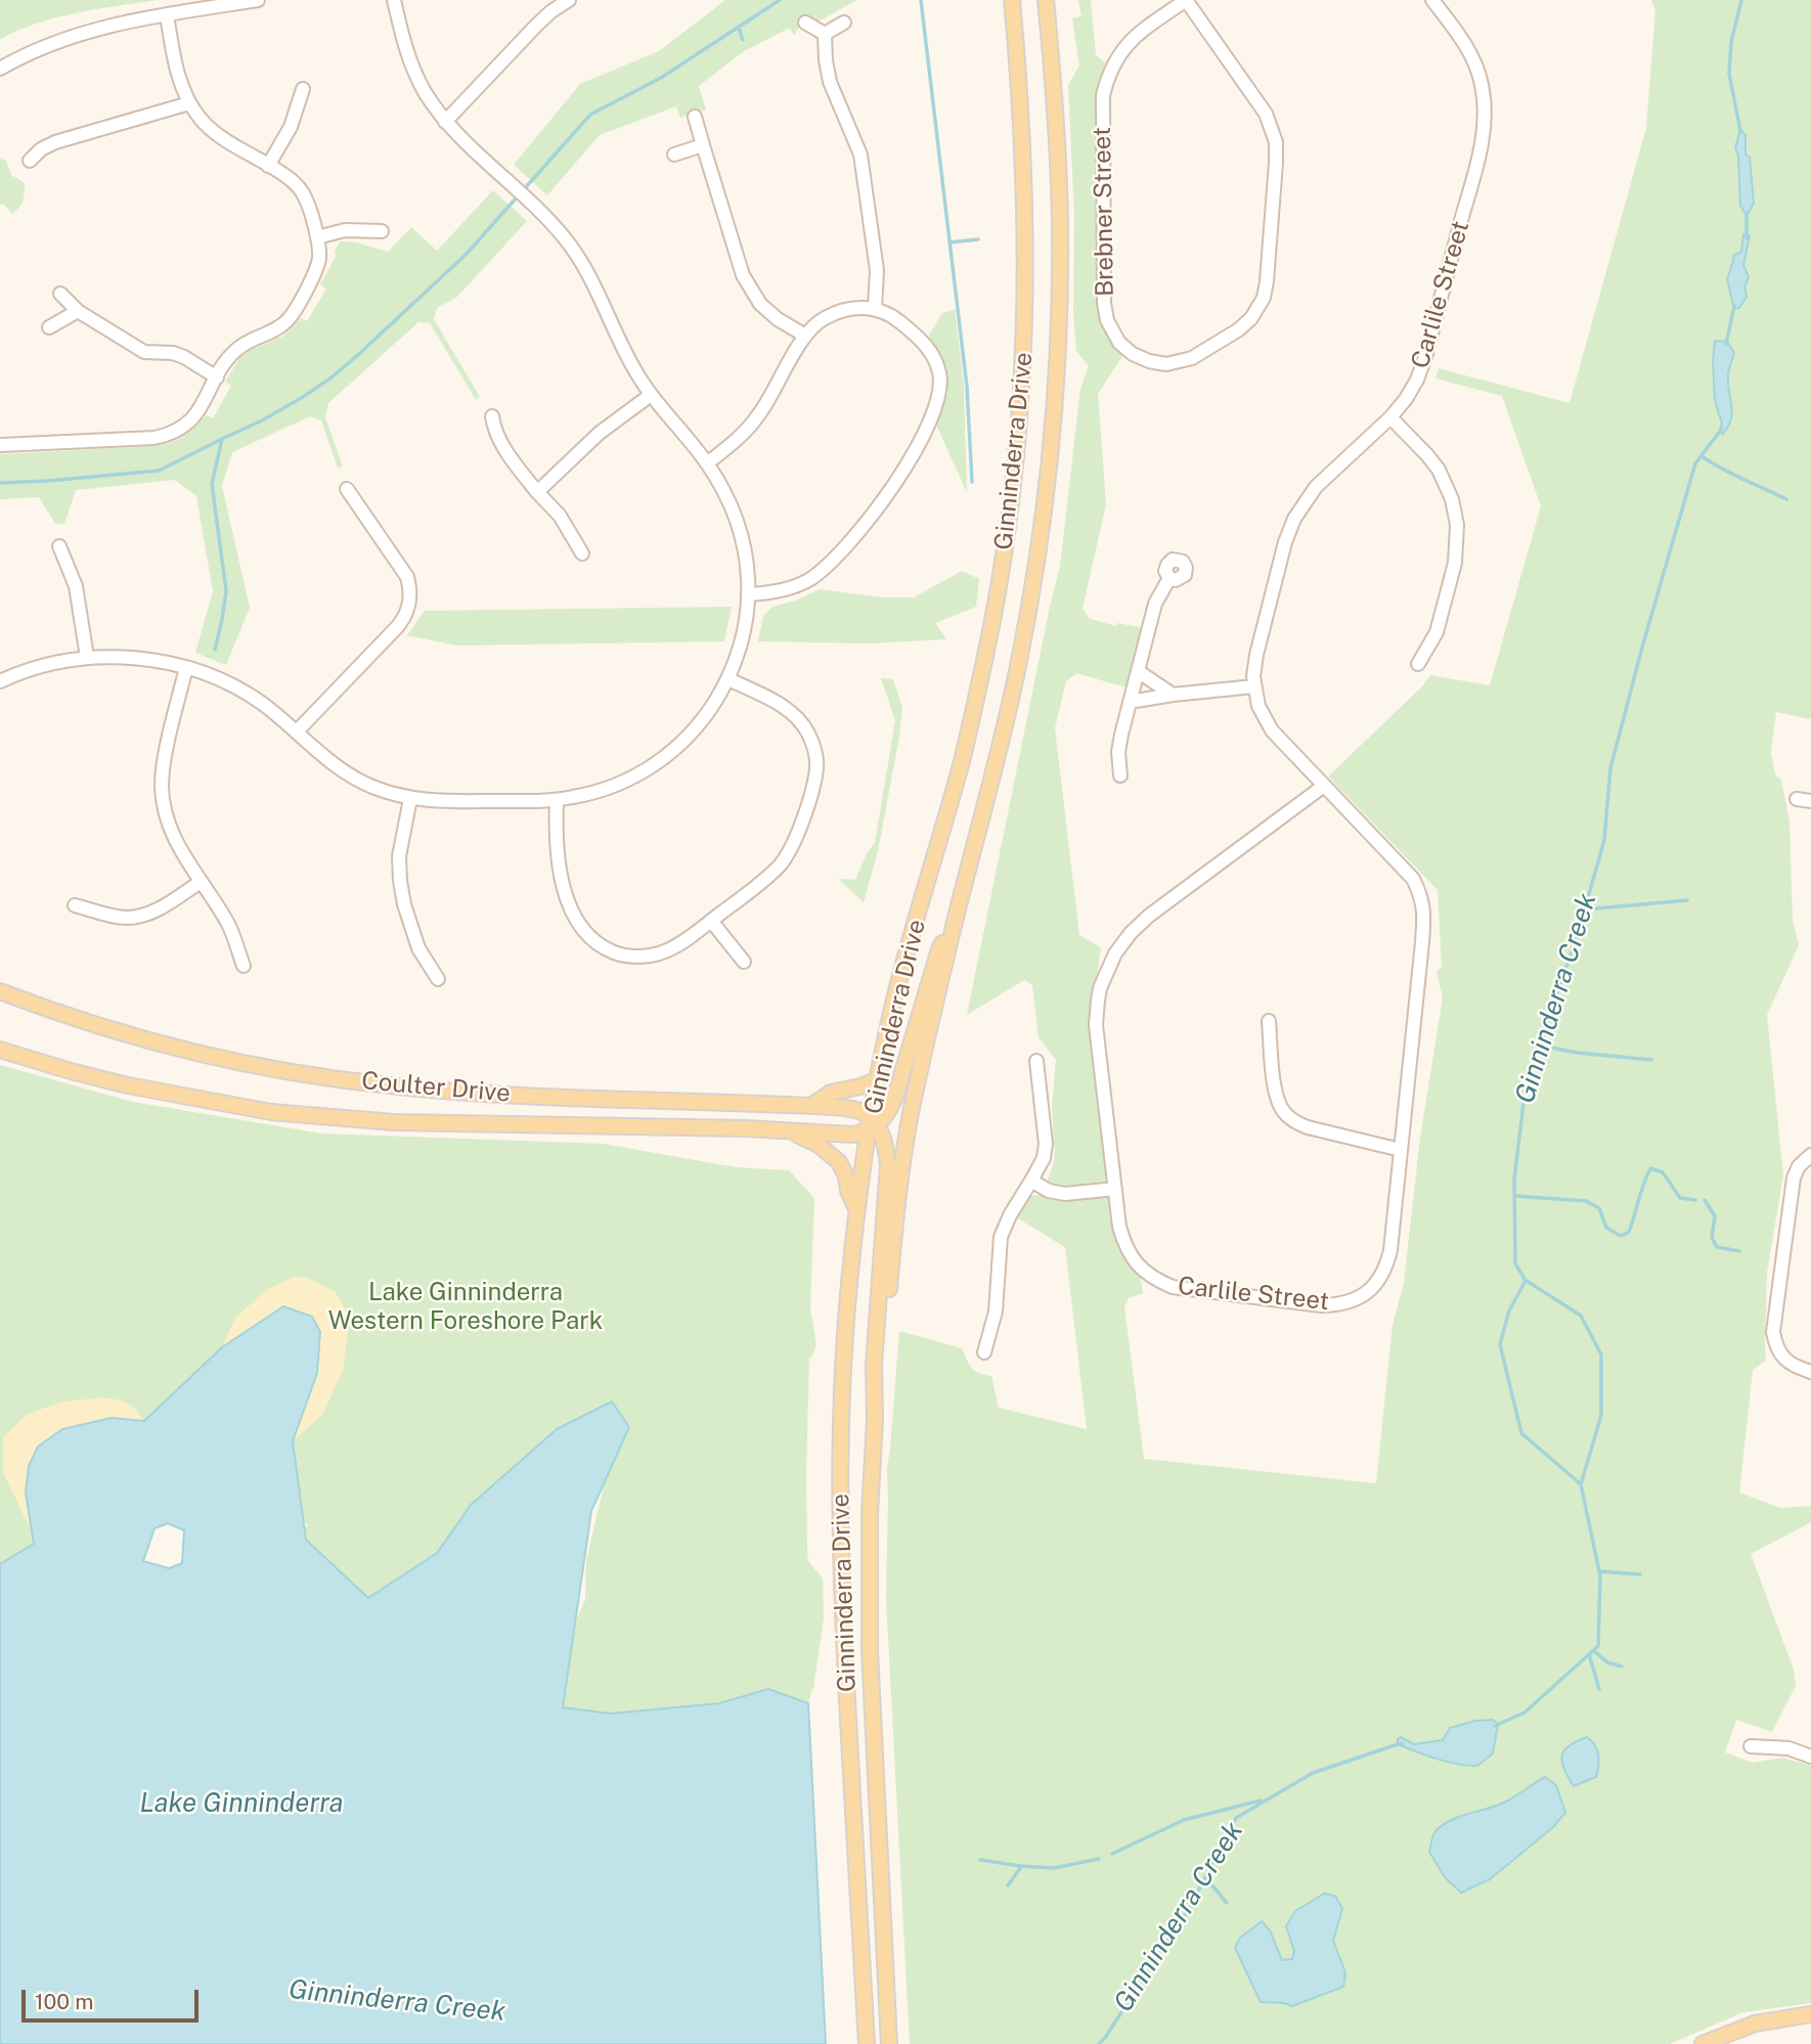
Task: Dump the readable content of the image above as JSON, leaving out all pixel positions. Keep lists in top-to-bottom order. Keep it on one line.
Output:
{"streets":{"main road":["Ginninderra Drive","Coulter Drive"],"street":["Brebner Street","Carlile Street"]},"crossings":[["Ginninderra Drive","Coulter Drive"]],"water":["Ginninderra Creek","Lake Ginninderra"],"parks":["Lake Ginninderra Western Foreshore Park"],"scale_bar":"100 m"}
